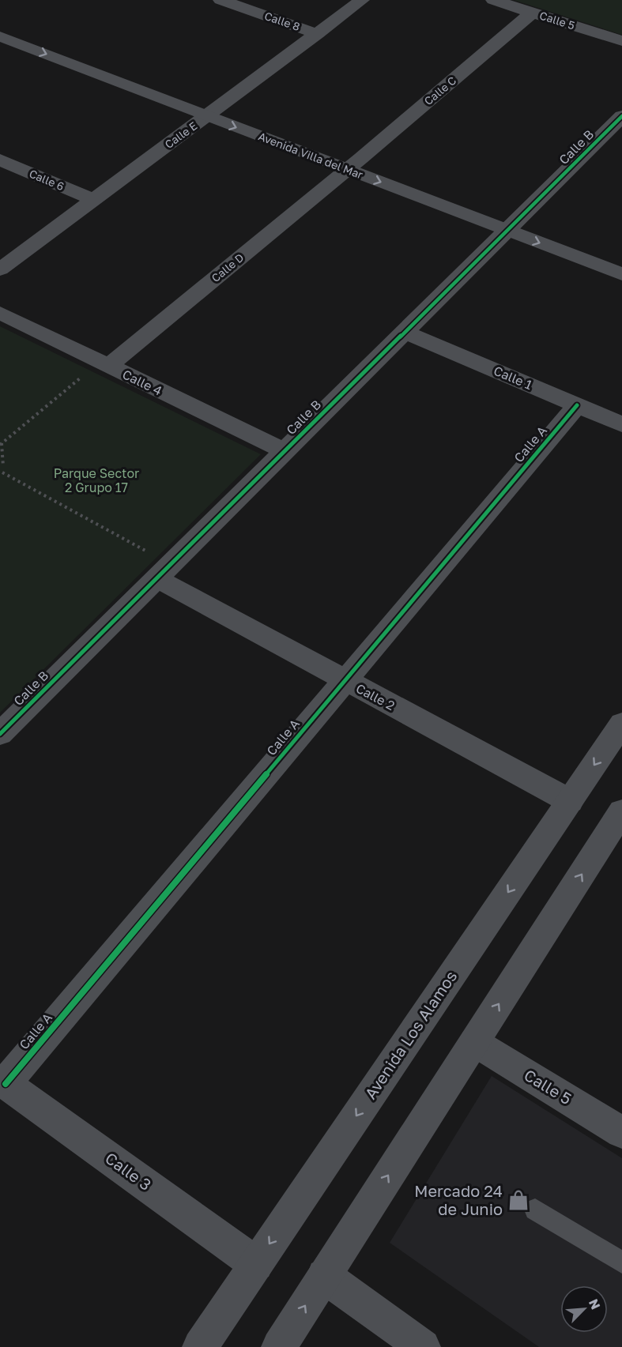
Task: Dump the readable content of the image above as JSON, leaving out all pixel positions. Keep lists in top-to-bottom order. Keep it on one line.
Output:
{"streets":{"street":["Calle 5","Calle 8","Calle C","Calle E","Calle B","Avenida Villa del Mar","Calle 6","Calle D","Calle 1","Calle 4","Calle A","Calle 2","Avenida Los Alamos","Calle 3"]},"crossings":[["Calle 5","Calle C"],["Calle 8","Calle E"],["Calle C","Avenida Villa del Mar"],["Calle C","Calle D"],["Calle E","Avenida Villa del Mar"],["Calle E","Calle 6"],["Calle B","Avenida Villa del Mar"],["Calle B","Calle 1"],["Calle B","Calle 4"],["Calle B","Calle 2"],["Avenida Villa del Mar","Calle D"],["Calle D","Calle 4"],["Calle 1","Calle A"],["Calle A","Calle 2"],["Calle A","Calle 3"],["Calle 2","Avenida Los Alamos"],["Avenida Los Alamos","Calle 3"]],"parks":["Parque Sector 2 Grupo 17"],"places":{"shop":["Mercado 24 de Junio"]},"north":"top right"}
